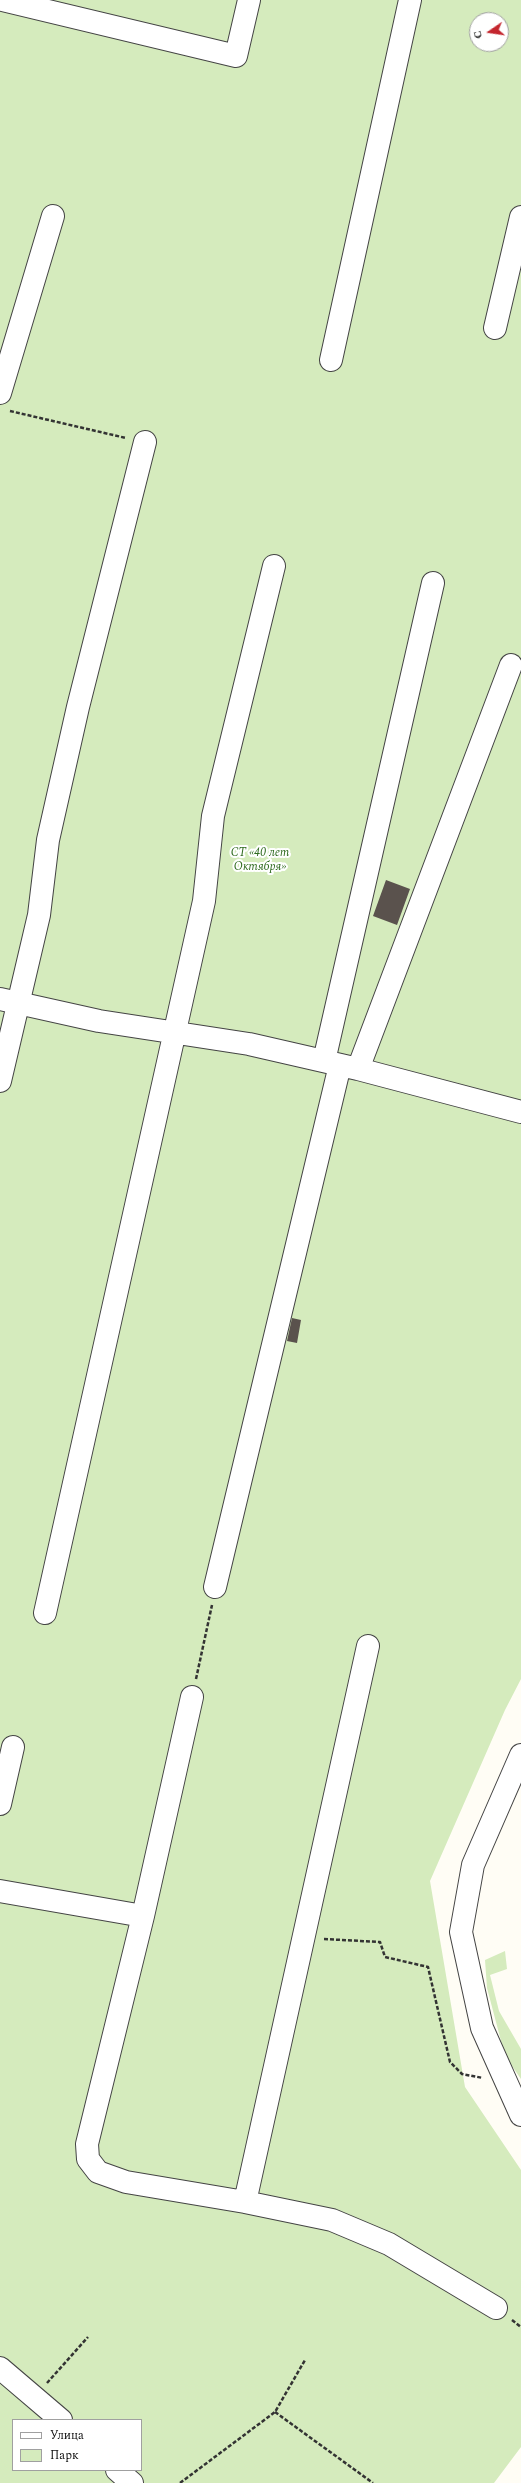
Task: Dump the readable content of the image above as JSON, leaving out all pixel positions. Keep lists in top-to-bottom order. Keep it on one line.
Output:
{"parks":["СТ «40 лет Октября»"],"legend":["Улица","Парк"],"north":"left"}
